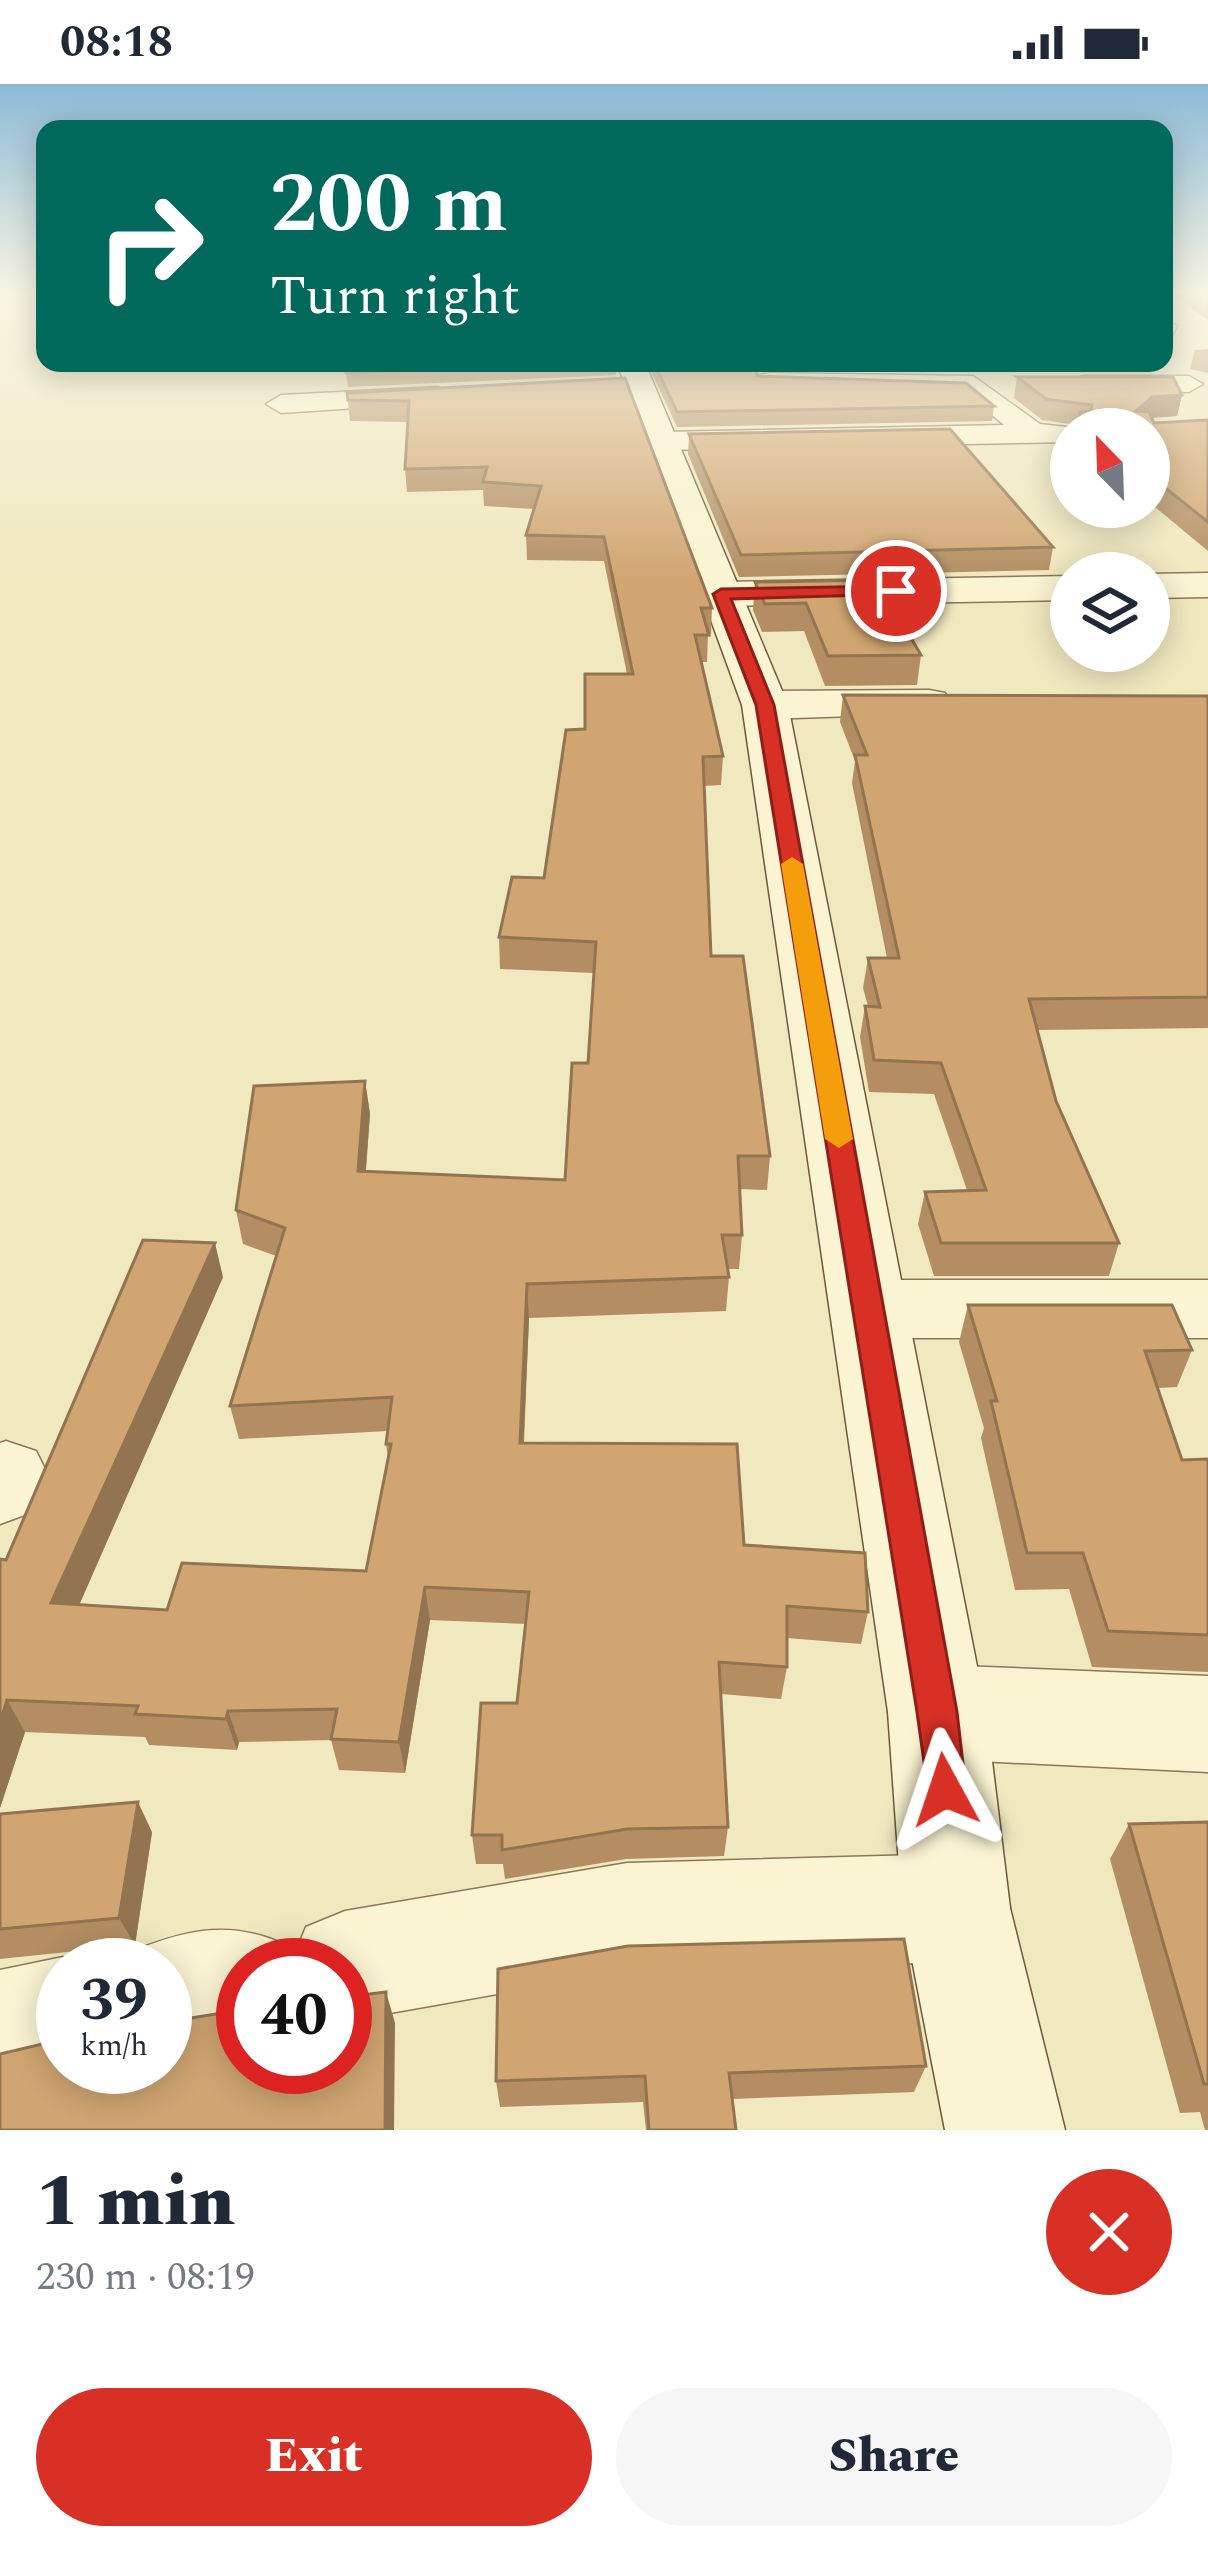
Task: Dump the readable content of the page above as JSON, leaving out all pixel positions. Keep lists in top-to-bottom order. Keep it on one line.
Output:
{"north":"top left","page":{"status":"08:18","turn":["200 m","Turn right"],"speed":"39 km/h","limit":"40","heading":["1 min","230 m · 08:19"],"buttons":["Exit","Share"]}}
